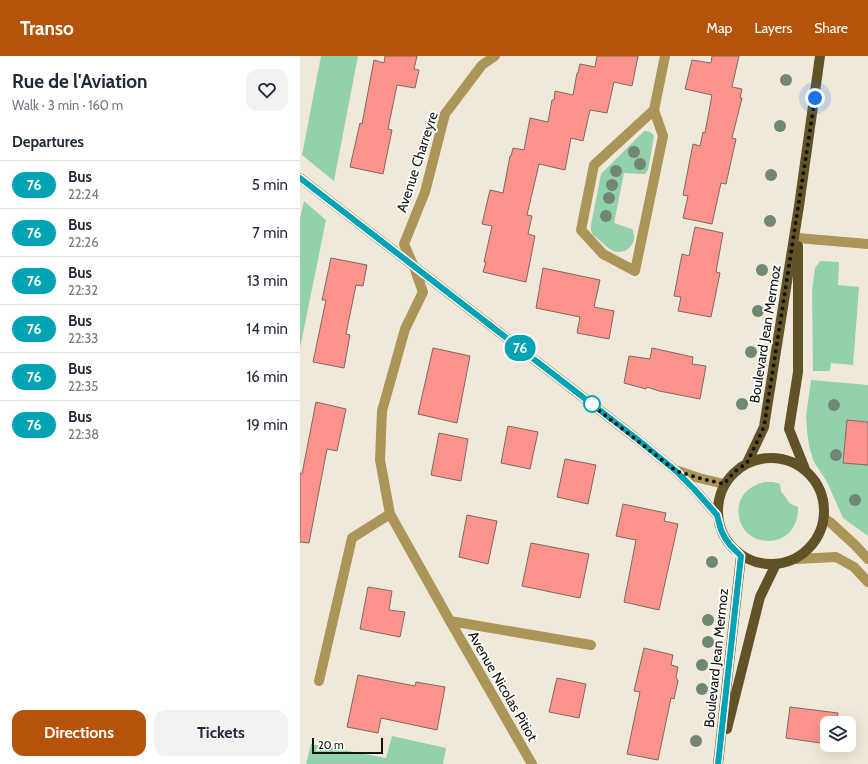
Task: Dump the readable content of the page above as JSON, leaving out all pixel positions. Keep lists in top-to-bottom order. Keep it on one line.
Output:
{"streets":{"main road":["Boulevard Jean Mermoz"],"street":["Avenue Charreyre","Avenue Nicolas Pitiot"]},"crossings":[["Avenue Charreyre","Avenue Nicolas Pitiot"]],"lines":["bus line 76"],"scale_bar":"20 m","page":{"header":"Transo","nav":["Map","Layers","Share"],"heading":[["Rue de l'Aviation","Walk · 3 min · 160 m"],"Departures"],"on_map":"76","list":[{"mark":"76","name":"Bus","note":"22:24","value":"5 min"},{"mark":"76","name":"Bus","note":"22:26","value":"7 min"},{"mark":"76","name":"Bus","note":"22:32","value":"13 min"},{"mark":"76","name":"Bus","note":"22:33","value":"14 min"},{"mark":"76","name":"Bus","note":"22:35","value":"16 min"},{"mark":"76","name":"Bus","note":"22:38","value":"19 min"}],"buttons":["Directions","Tickets"],"scale":"20 m"}}
